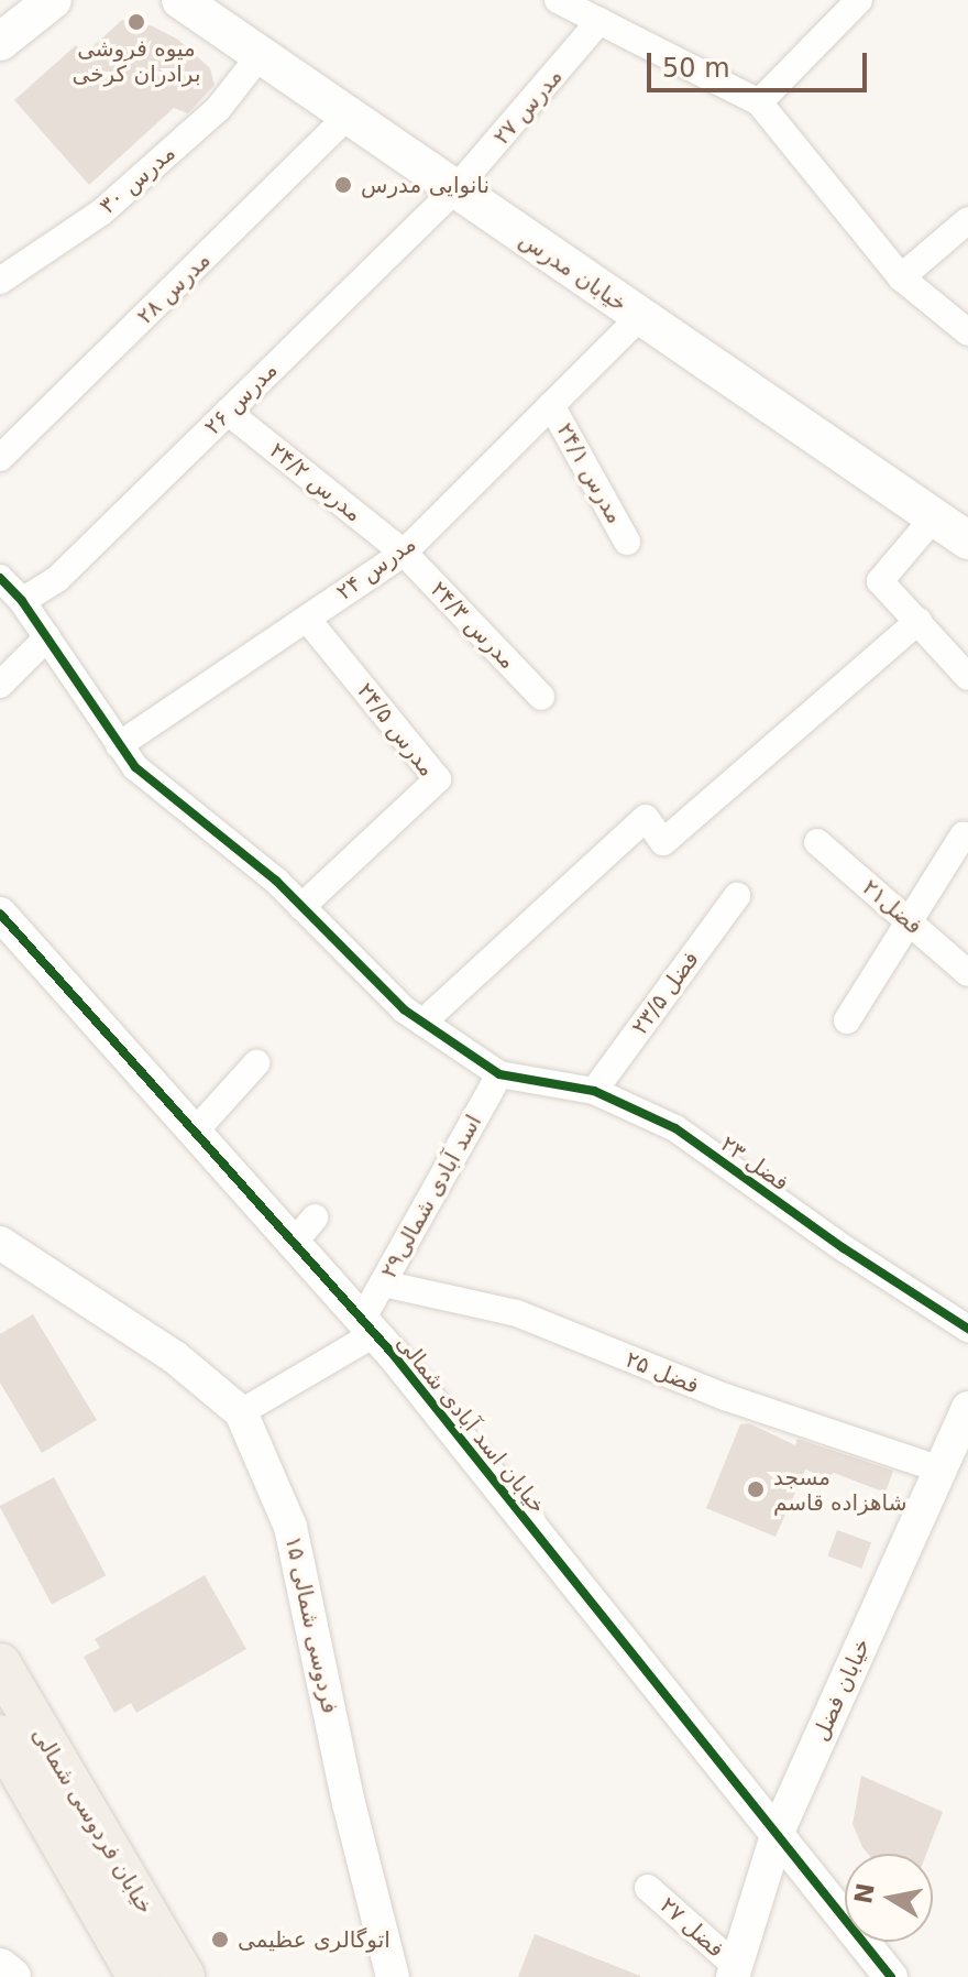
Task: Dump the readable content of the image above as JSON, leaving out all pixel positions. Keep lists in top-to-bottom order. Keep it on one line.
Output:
{"streets":{"main road":["خیابان مدرس","خیابان فردوسی شمالی"],"street":["مدرس ۲۷","مدرس ۳۰","مدرس ۲۸","مدرس ۲۶","مدرس ۲۴/۱","مدرس ۲۴/۲","مدرس ۲۴","مدرس ۲۴/۳","مدرس ۲۴/۵","فضل۲۱","فضل ۲۳/۵","فضل ۲۳","اسد آبادی شمالی۲۹","فضل ۲۵","خیابان اسد آبادی شمالی","فردوسی شمالی ۱۵","خیابان فضل","فضل ۲۷"]},"crossings":[["مدرس ۲۷","خیابان مدرس"],["مدرس ۲۷","مدرس ۲۶"],["مدرس ۳۰","خیابان مدرس"],["خیابان مدرس","مدرس ۲۸"],["خیابان مدرس","مدرس ۲۶"],["خیابان مدرس","مدرس ۲۴"],["مدرس ۲۶","مدرس ۲۴/۲"],["مدرس ۲۴/۱","مدرس ۲۴"],["مدرس ۲۴/۲","مدرس ۲۴"],["مدرس ۲۴/۲","مدرس ۲۴/۳"],["مدرس ۲۴","مدرس ۲۴/۳"],["مدرس ۲۴","مدرس ۲۴/۵"],["فضل ۲۳/۵","فضل ۲۳"],["فضل ۲۳","اسد آبادی شمالی۲۹"],["اسد آبادی شمالی۲۹","فضل ۲۵"],["اسد آبادی شمالی۲۹","خیابان اسد آبادی شمالی"],["فضل ۲۵","خیابان فضل"],["خیابان اسد آبادی شمالی","خیابان فضل"],["خیابان فضل","فضل ۲۷"]],"places":["میوه فروشی برادران کرخی","نانوایی مدرس","مسجد شاهزاده قاسم","اتوگالری عظیمی"],"scale_bar":"50 m","north":"left"}
